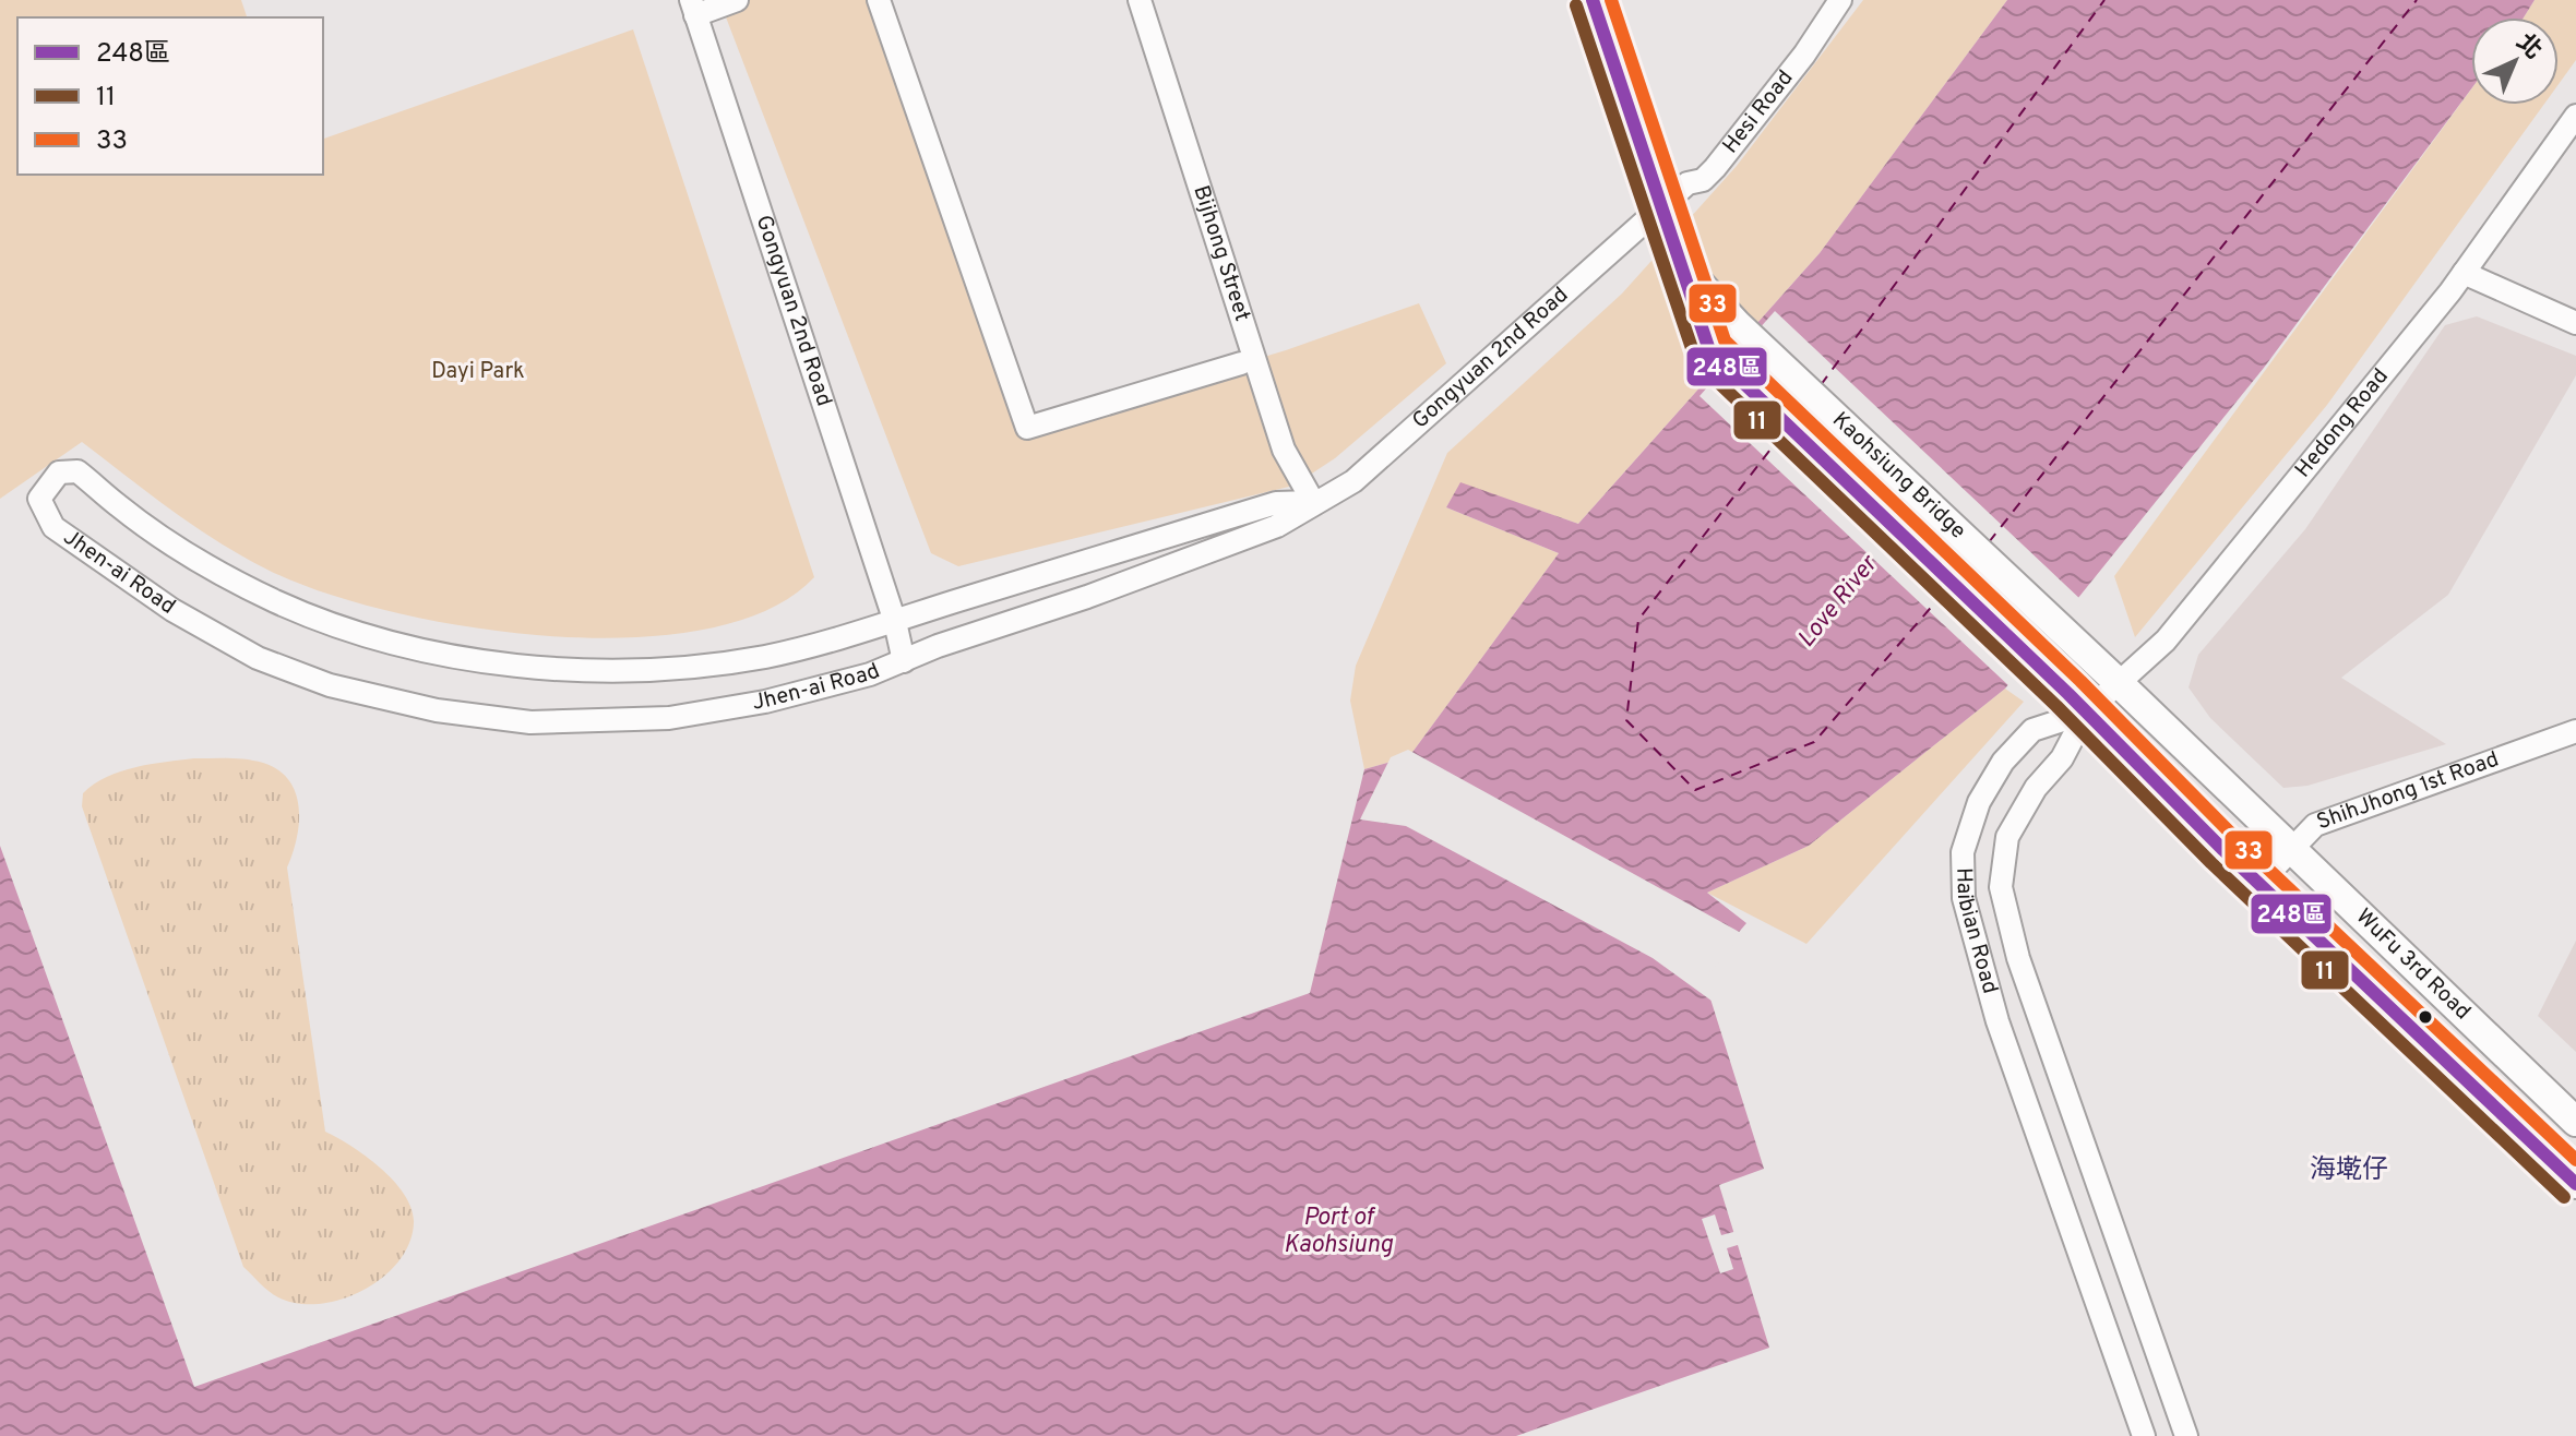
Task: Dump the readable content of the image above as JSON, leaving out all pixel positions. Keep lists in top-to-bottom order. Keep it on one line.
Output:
{"streets":{"street":["Hesi Road","Bijhong Street","Gongyuan 2nd Road","Hedong Road","Kaohsiung Bridge","Jhen-ai Road","ShihJhong 1st Road","Haibian Road","WuFu 3rd Road"]},"crossings":[["Hesi Road","Gongyuan 2nd Road"],["Bijhong Street","Gongyuan 2nd Road"],["Gongyuan 2nd Road","Jhen-ai Road"],["Hedong Road","Kaohsiung Bridge"],["Hedong Road","Haibian Road"],["Hedong Road","WuFu 3rd Road"],["Kaohsiung Bridge","Haibian Road"],["Kaohsiung Bridge","WuFu 3rd Road"],["ShihJhong 1st Road","WuFu 3rd Road"],["Haibian Road","WuFu 3rd Road"]],"districts":["海墘仔"],"water":["Love River","Port of Kaohsiung"],"parks":["Dayi Park"],"lines":["transit line 248區","transit line 33","transit line 11"],"legend":["248區","11","33"],"north":"top right"}
